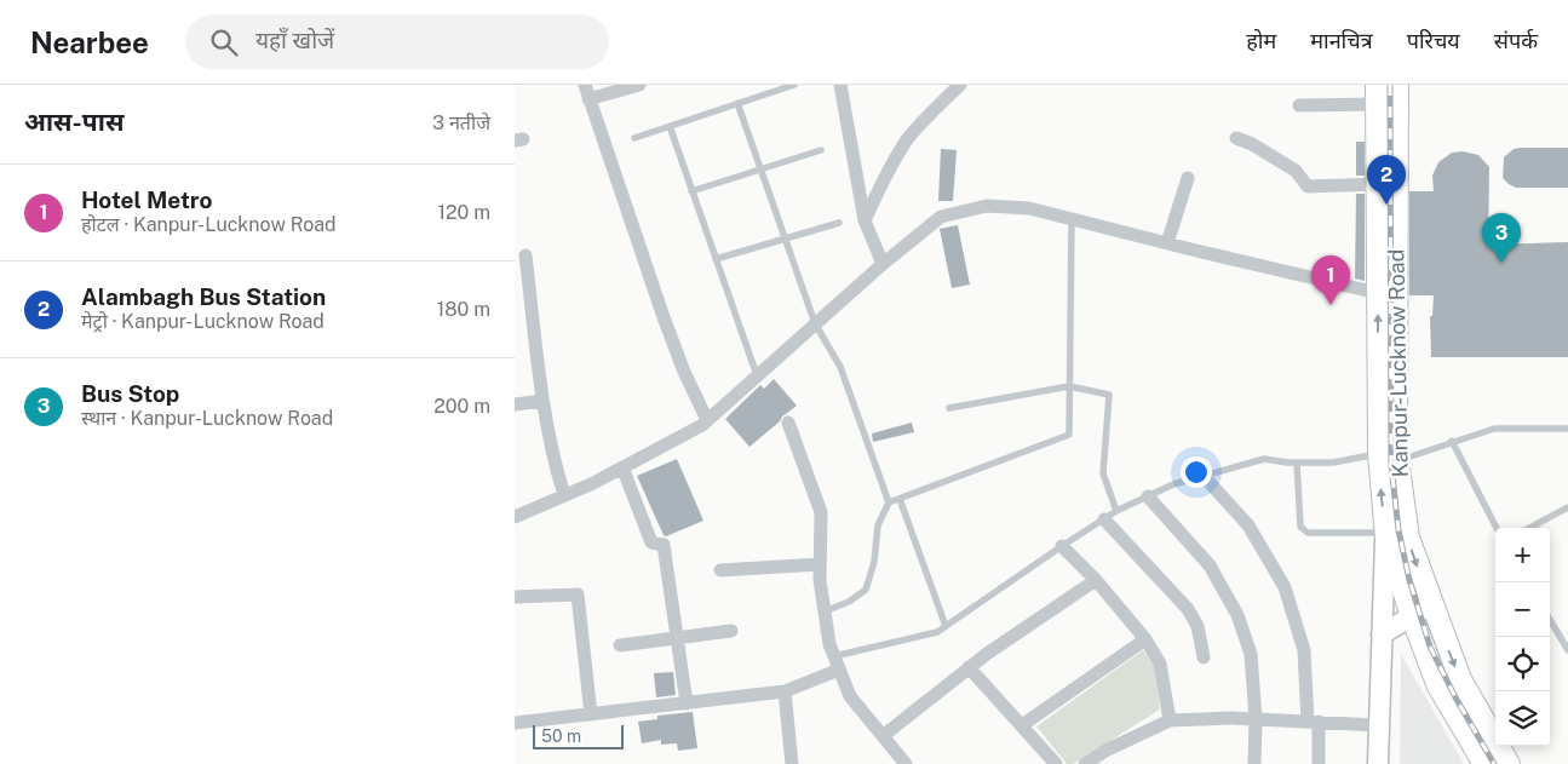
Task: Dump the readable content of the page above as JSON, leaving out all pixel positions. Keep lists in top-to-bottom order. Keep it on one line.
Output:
{"streets":{"main road":["Kanpur-Lucknow Road"]},"scale_bar":"50 m","page":{"header":"Nearbee","search":"यहाँ खोजें","nav":["होम","मानचित्र","परिचय","संपर्क"],"heading":["आस-पास","3 नतीजे"],"pins":["2","3","1"],"list":[{"mark":"1","name":"Hotel Metro","note":"होटल · Kanpur-Lucknow Road","value":"120 m"},{"mark":"2","name":"Alambagh Bus Station","note":"मेट्रो · Kanpur-Lucknow Road","value":"180 m"},{"mark":"3","name":"Bus Stop","note":"स्थान · Kanpur-Lucknow Road","value":"200 m"}],"map_buttons":["+","−"],"scale":"50 m"}}
